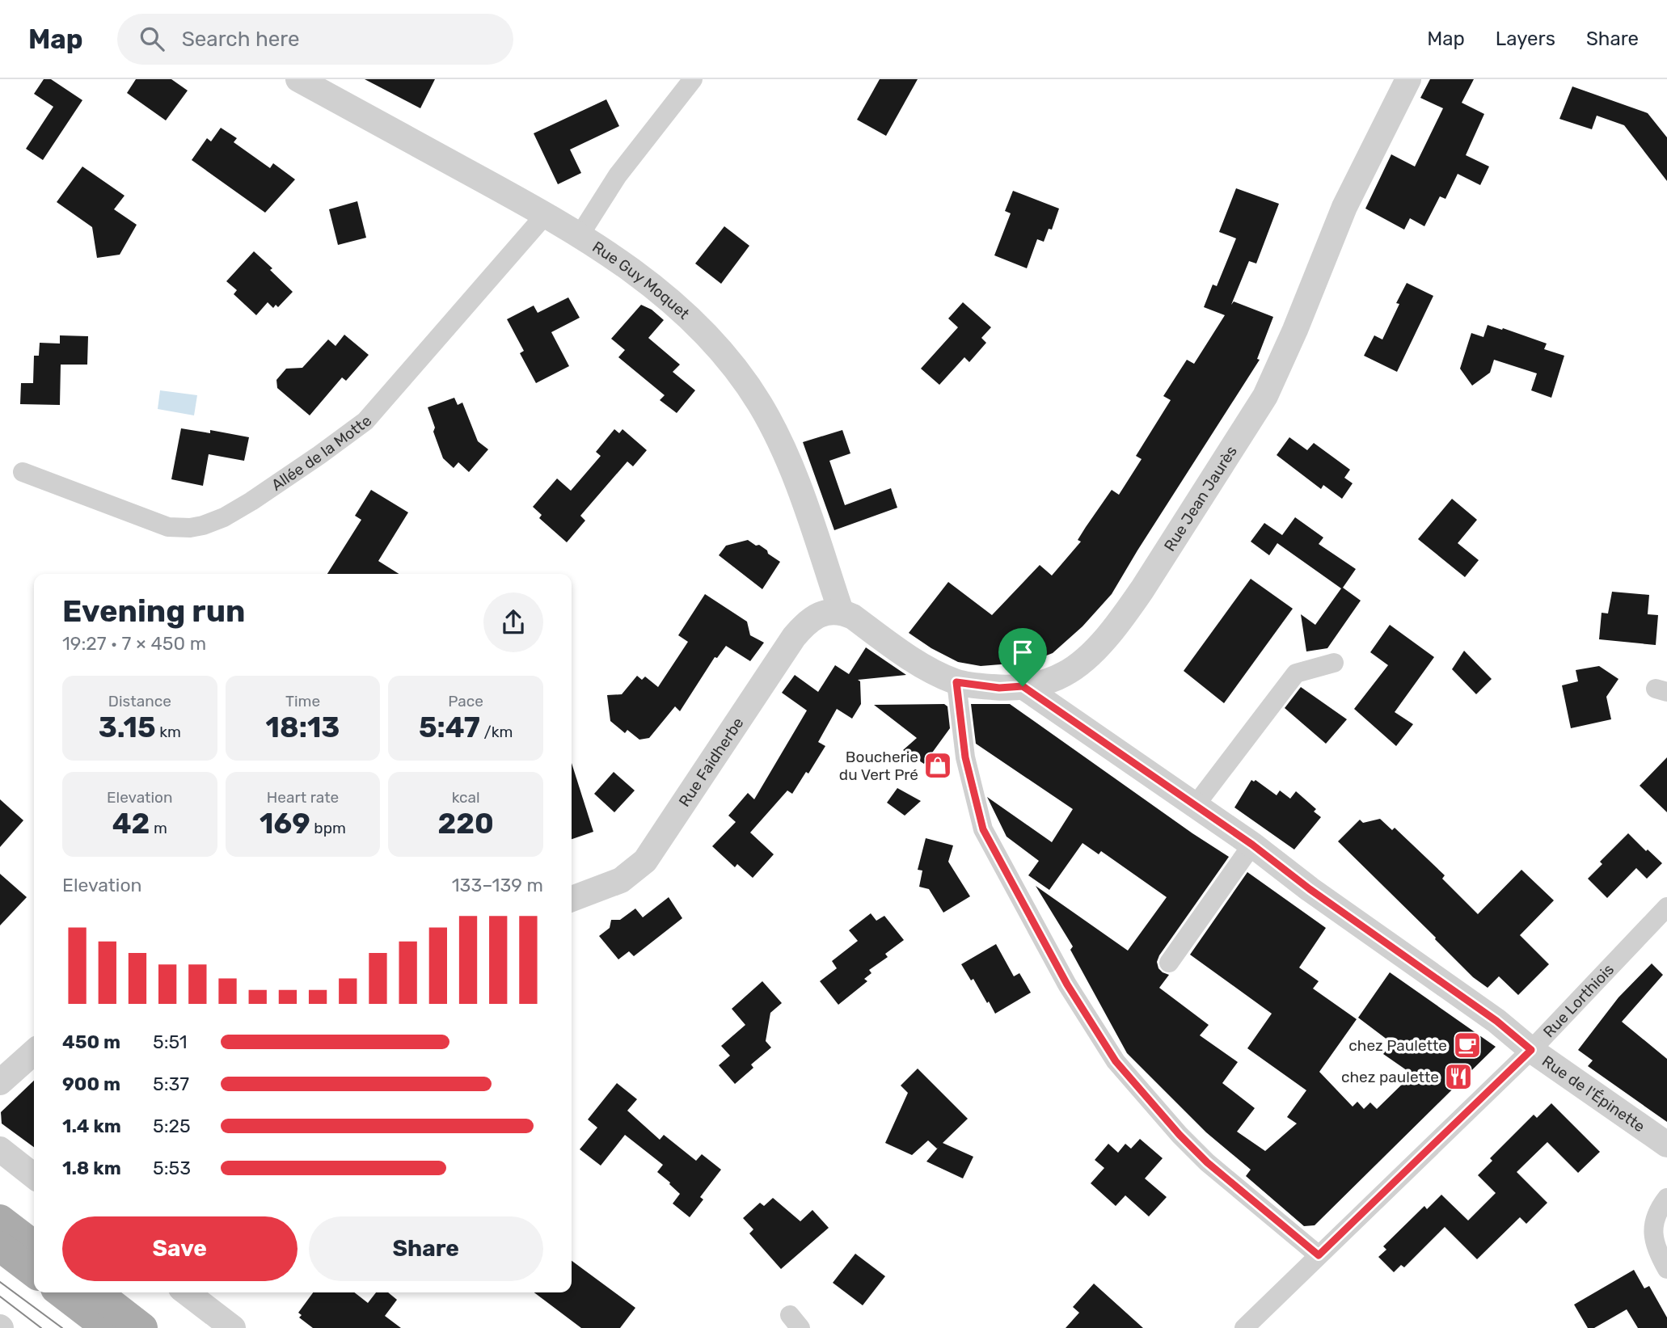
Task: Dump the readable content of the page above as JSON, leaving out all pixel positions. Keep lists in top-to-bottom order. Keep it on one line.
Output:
{"streets":{"street":["Rue Guy Moquet","Allée de la Motte","Rue Jean Jaurès","Rue Faidherbe","Rue Lorthiois","Rue de l'Épinette"]},"crossings":[["Rue Guy Moquet","Allée de la Motte"],["Rue Guy Moquet","Rue Jean Jaurès"],["Rue Guy Moquet","Rue Faidherbe"],["Rue Jean Jaurès","Rue Faidherbe"],["Rue Jean Jaurès","Rue de l'Épinette"],["Rue Lorthiois","Rue de l'Épinette"]],"places":{"shop":["Boucherie du Vert Pré"],"cafe":["chez Paulette"],"restaurant":["chez paulette"]},"page":{"header":"Map","search":"Search here","nav":["Map","Layers","Share"],"heading":["Evening run","19:27 · 7 × 450 m"],"stats":[["Distance","3.15 km"],["Time","18:13"],["Pace","5:47 /km"],["Elevation","42 m"],["Heart rate","169 bpm"],["kcal","220"]],"chart":["Elevation","133–139 m"],"list":[{"name":"450 m","note":"5:51"},{"name":"900 m","note":"5:37"},{"name":"1.4 km","note":"5:25"},{"name":"1.8 km","note":"5:53"}],"buttons":["Save","Share"]}}
